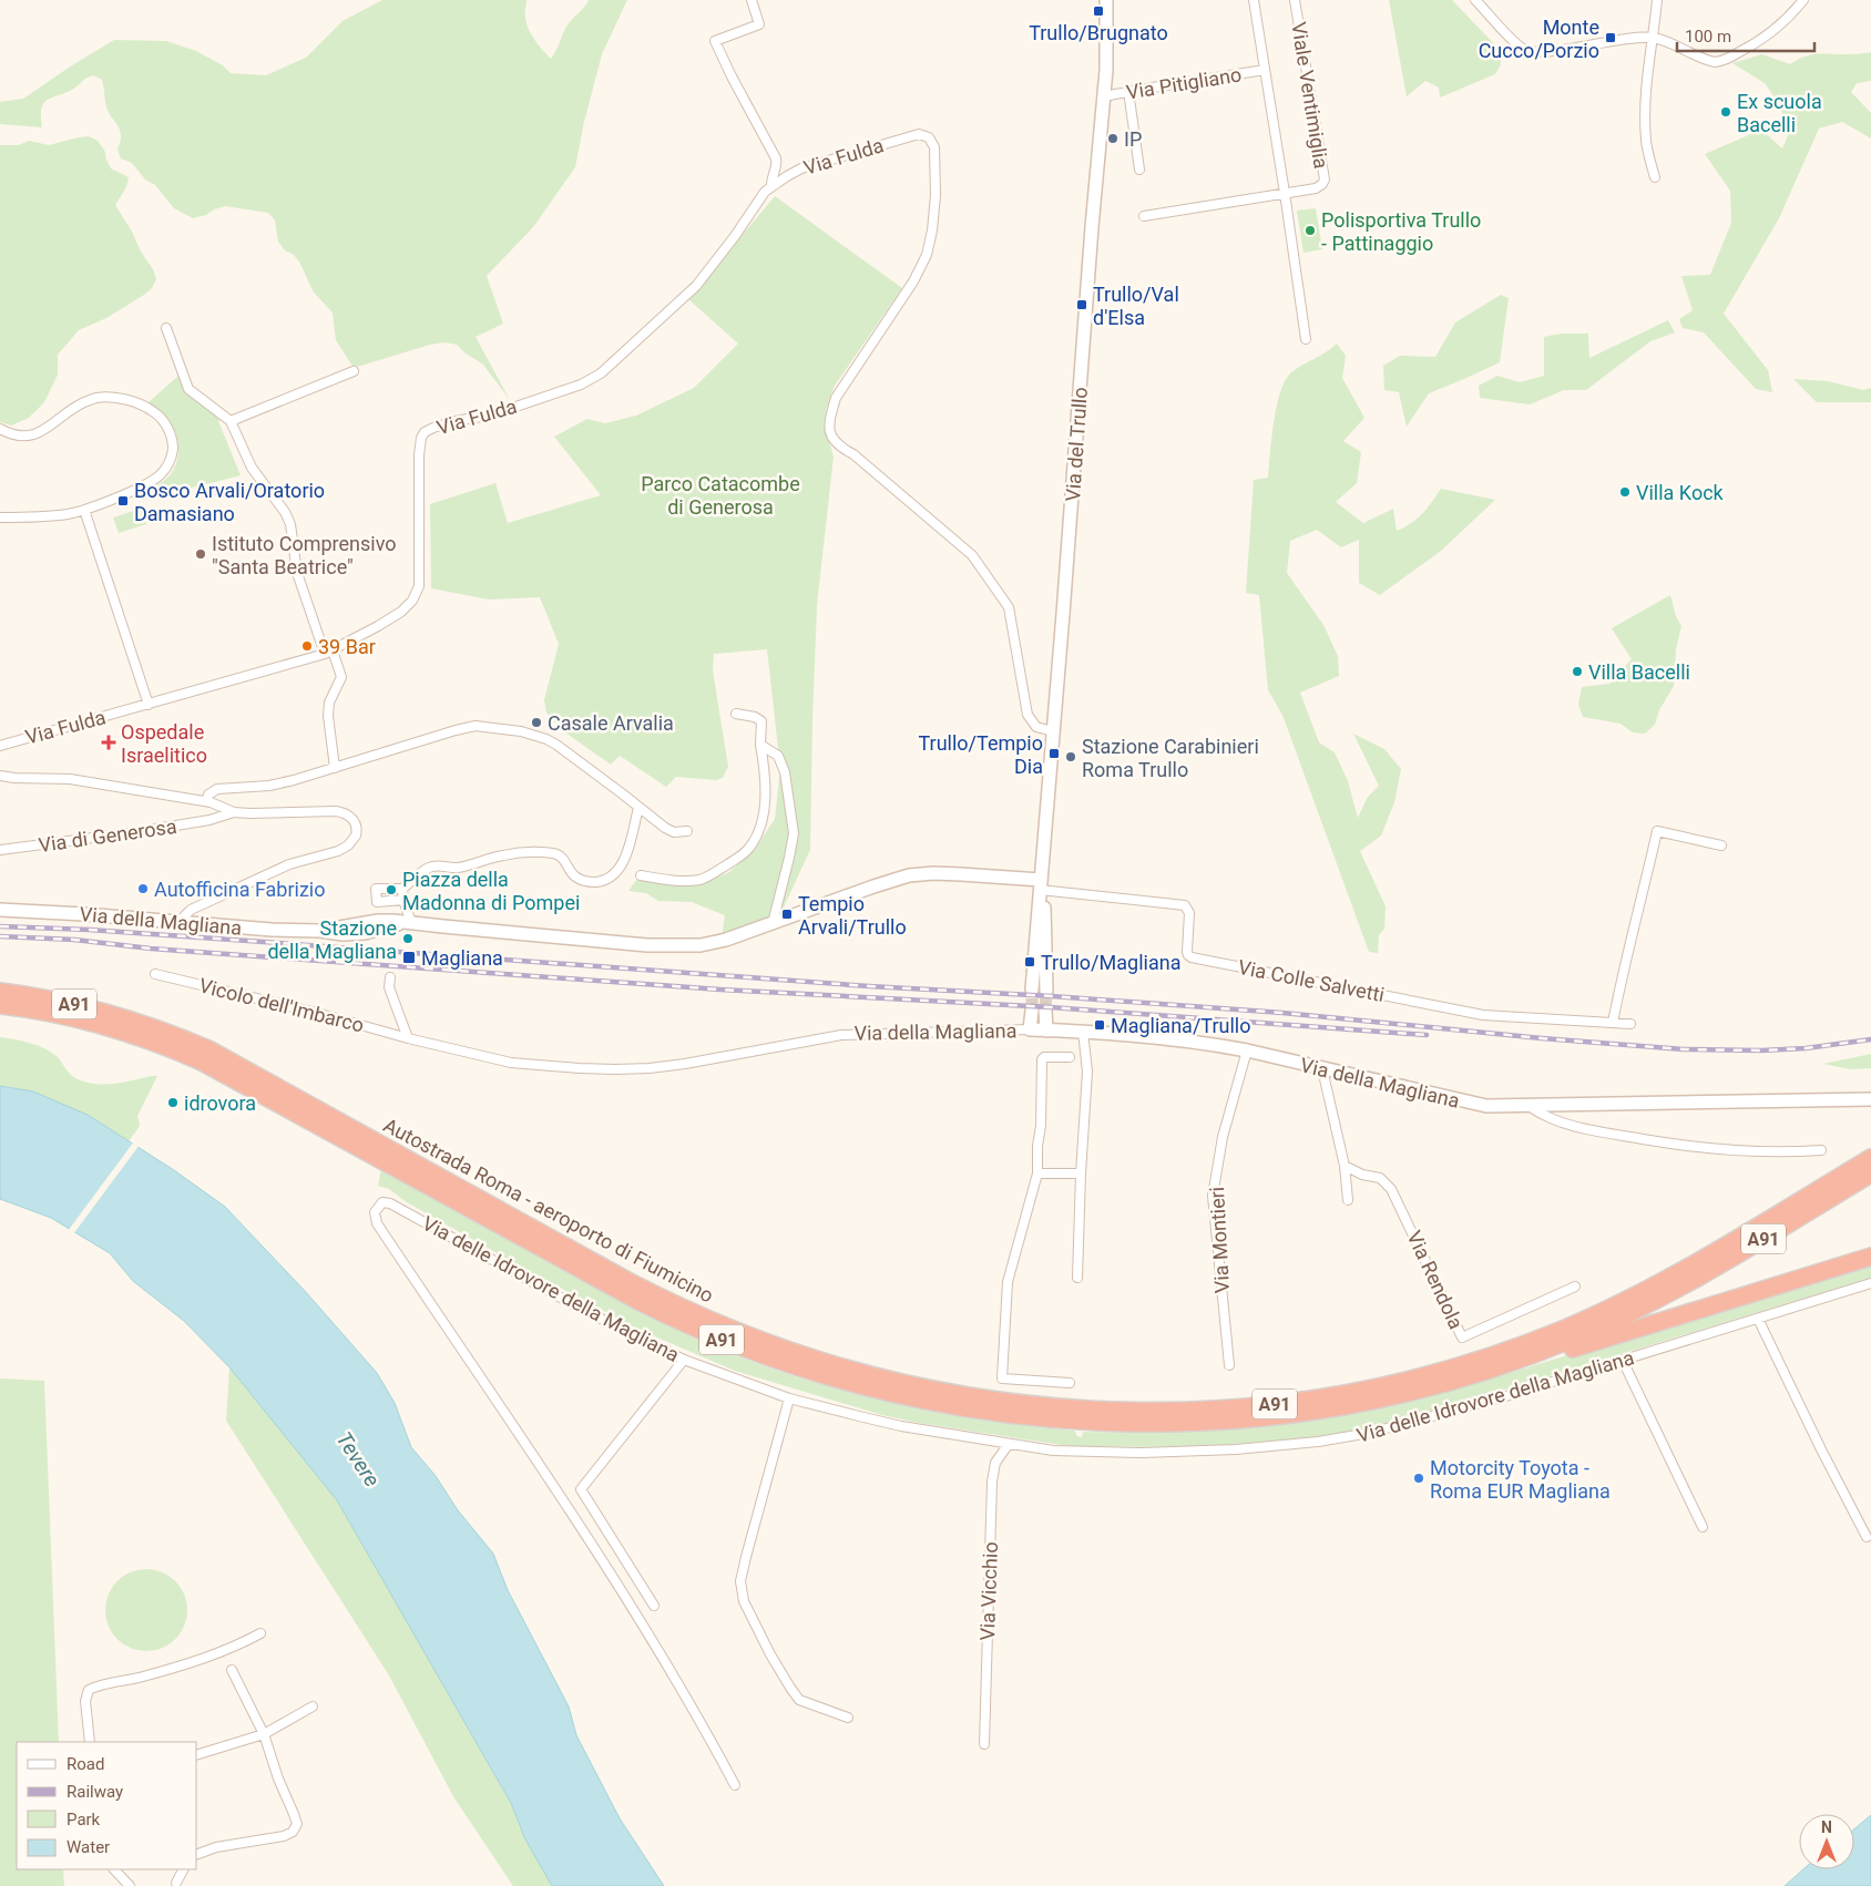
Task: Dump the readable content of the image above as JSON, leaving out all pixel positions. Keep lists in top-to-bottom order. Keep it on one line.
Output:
{"streets":{"highway":["A91","Autostrada Roma - aeroporto di Fiumicino"],"main road":["Via del Trullo","Via della Magliana"],"street":["Via Pitigliano","Viale Ventimiglia","Via Fulda","Via di Generosa","Via Colle Salvetti","Vicolo dell'Imbarco","Via Montieri","Via Rendola","Via delle Idrovore della Magliana","Via Vicchio"]},"crossings":[["Via Pitigliano","Viale Ventimiglia"],["Via Pitigliano","Via del Trullo"],["Via Fulda","Via del Trullo"],["Via Fulda","Via di Generosa"],["Via del Trullo","Via Colle Salvetti"],["Via di Generosa","Via della Magliana"],["Via della Magliana","Vicolo dell'Imbarco"],["Via della Magliana","Via Montieri"],["Via delle Idrovore della Magliana","Via Vicchio"]],"water":["Tevere"],"parks":["Parco Catacombe di Generosa"],"places":{"transit":["Trullo/Brugnato","Monte Cucco/Porzio","Trullo/Val d'Elsa","Bosco Arvali/Oratorio Damasiano","Trullo/Tempio Dia","Tempio Arvali/Trullo","Magliana","Trullo/Magliana","Magliana/Trullo"],"other":["Ex scuola Bacelli","IP","Polisportiva Trullo - Pattinaggio","Villa Kock","Istituto Comprensivo \"Santa Beatrice\"","39 Bar","Villa Bacelli","Casale Arvalia","Stazione Carabinieri Roma Trullo","Autofficina Fabrizio","Piazza della Madonna di Pompei","Stazione della Magliana","idrovora","Motorcity Toyota - Roma EUR Magliana"],"health":["Ospedale Israelitico"]},"legend":["Road","Railway","Park","Water"],"scale_bar":"100 m","north":"top"}
